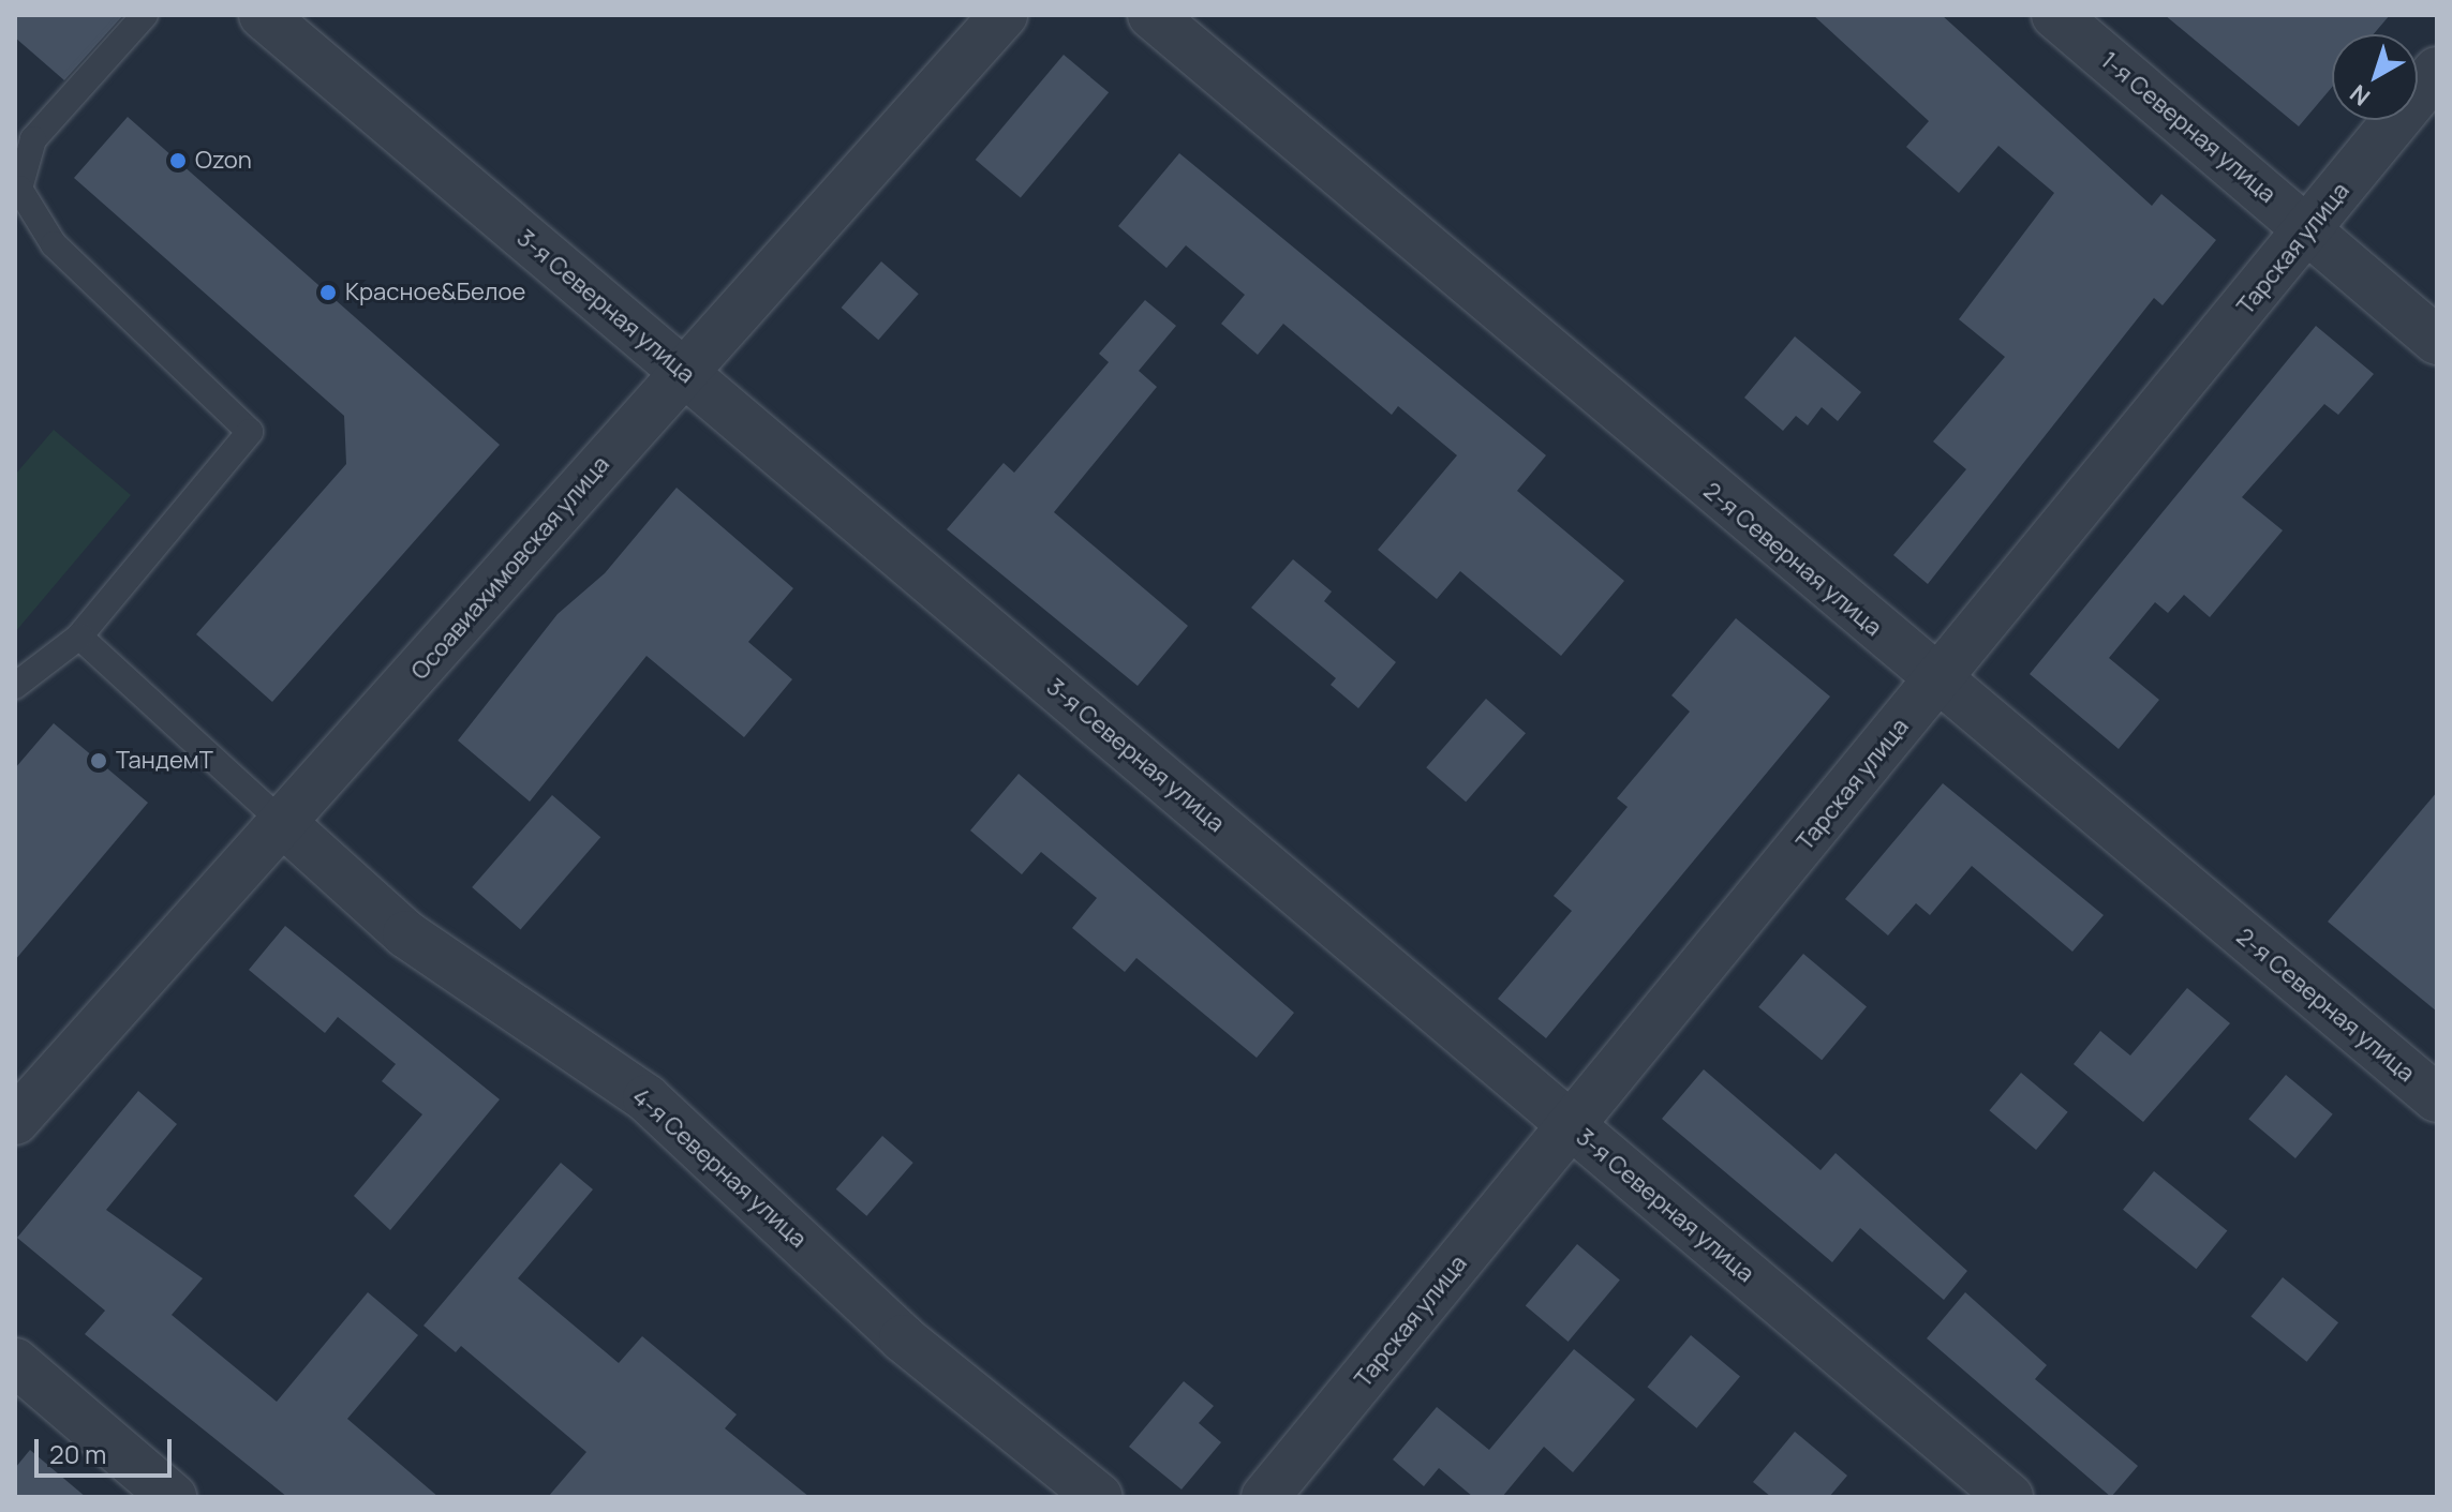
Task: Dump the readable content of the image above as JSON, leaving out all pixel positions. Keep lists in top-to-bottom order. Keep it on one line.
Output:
{"streets":{"street":["1-я Северная улица","Тарская улица","3-я Северная улица","2-я Северная улица","Осоавиахимовская улица","4-я Северная улица"]},"crossings":[["1-я Северная улица","Тарская улица"],["Тарская улица","3-я Северная улица"],["Тарская улица","2-я Северная улица"],["3-я Северная улица","Осоавиахимовская улица"],["Осоавиахимовская улица","4-я Северная улица"]],"places":["Ozon","Красное&Белое","ТандемТ"],"scale_bar":"20 m","north":"bottom left"}
